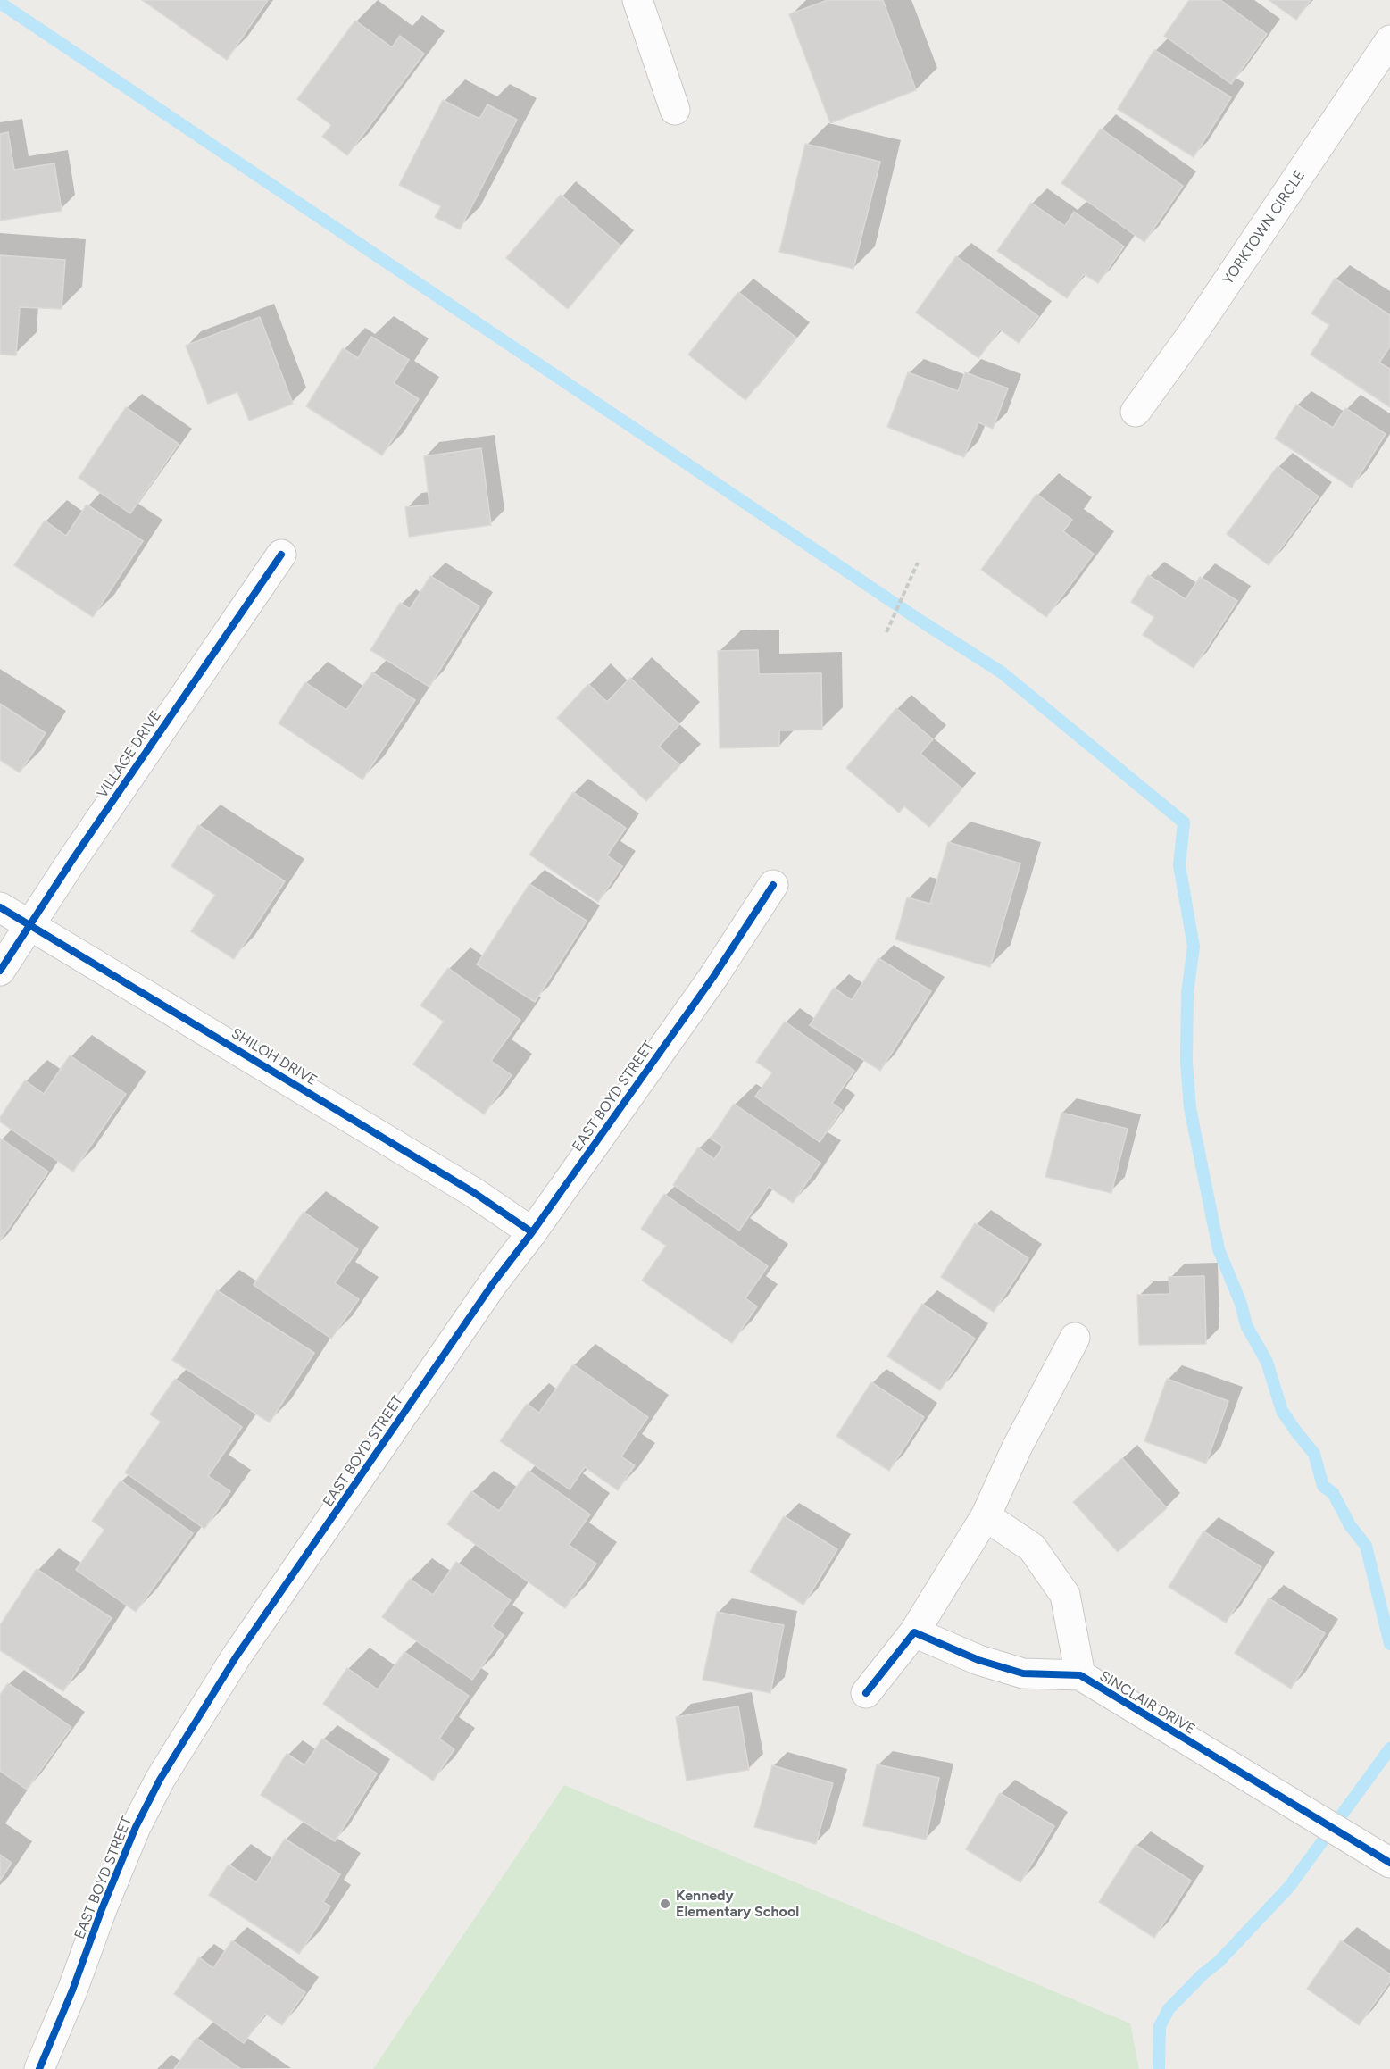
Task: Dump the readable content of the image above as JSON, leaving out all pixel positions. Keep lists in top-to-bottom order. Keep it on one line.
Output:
{"streets":{"street":["YORKTOWN CIRCLE","VILLAGE DRIVE","SHILOH DRIVE","EAST BOYD STREET","SINCLAIR DRIVE"]},"crossings":[["VILLAGE DRIVE","SHILOH DRIVE"],["SHILOH DRIVE","EAST BOYD STREET"]],"places":["Kennedy Elementary School"]}
